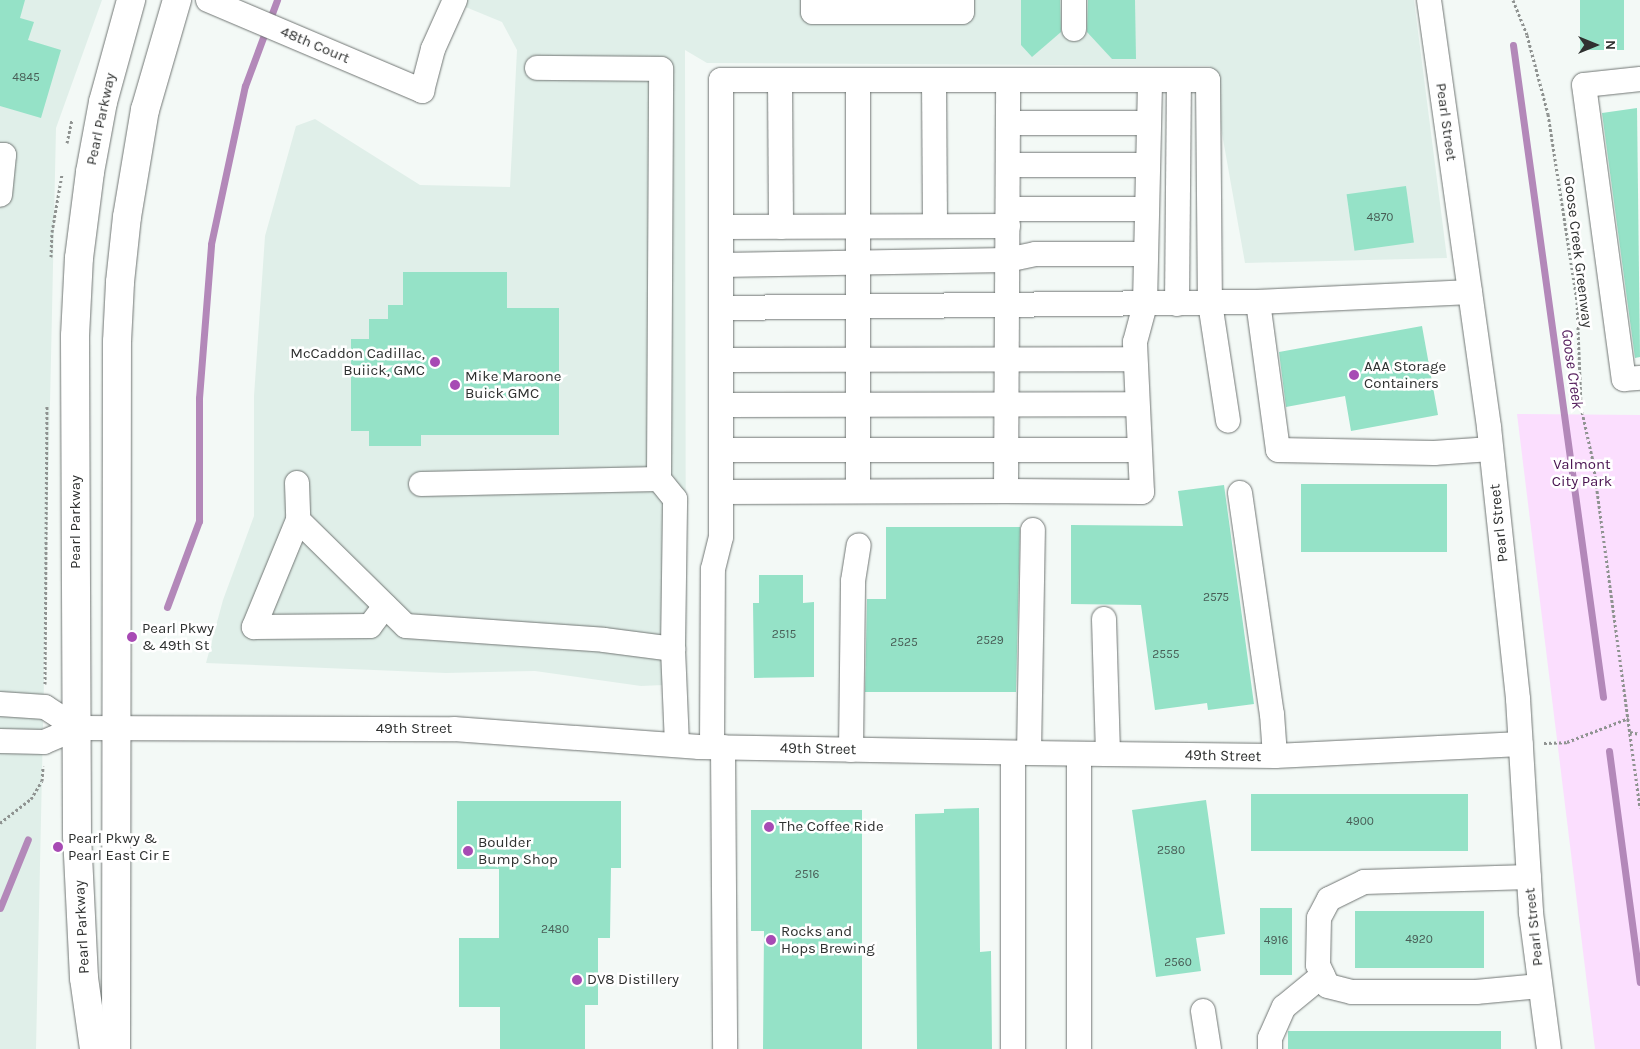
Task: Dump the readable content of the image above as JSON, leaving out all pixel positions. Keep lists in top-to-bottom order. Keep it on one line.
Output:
{"streets":{"main road":["Pearl Parkway"],"street":["48th Court","Pearl Street","49th Street"],"path":["Goose Creek Greenway"]},"crossings":[["Pearl Parkway","49th Street"],["Pearl Street","49th Street"]],"water":["Goose Creek"],"parks":["Valmont City Park"],"places":["McCaddon Cadillac, Buiick, GMC","AAA Storage Containers","Mike Maroone Buick GMC","Pearl Pkwy & 49th St","The Coffee Ride","Pearl Pkwy & Pearl East Cir E","Boulder Bump Shop","Rocks and Hops Brewing","DV8 Distillery"],"house_numbers":["4845","4870","2575","2515","2529","2525","2555","4900","2580","2516","2480","4920","4916","2560"],"north":"right"}
